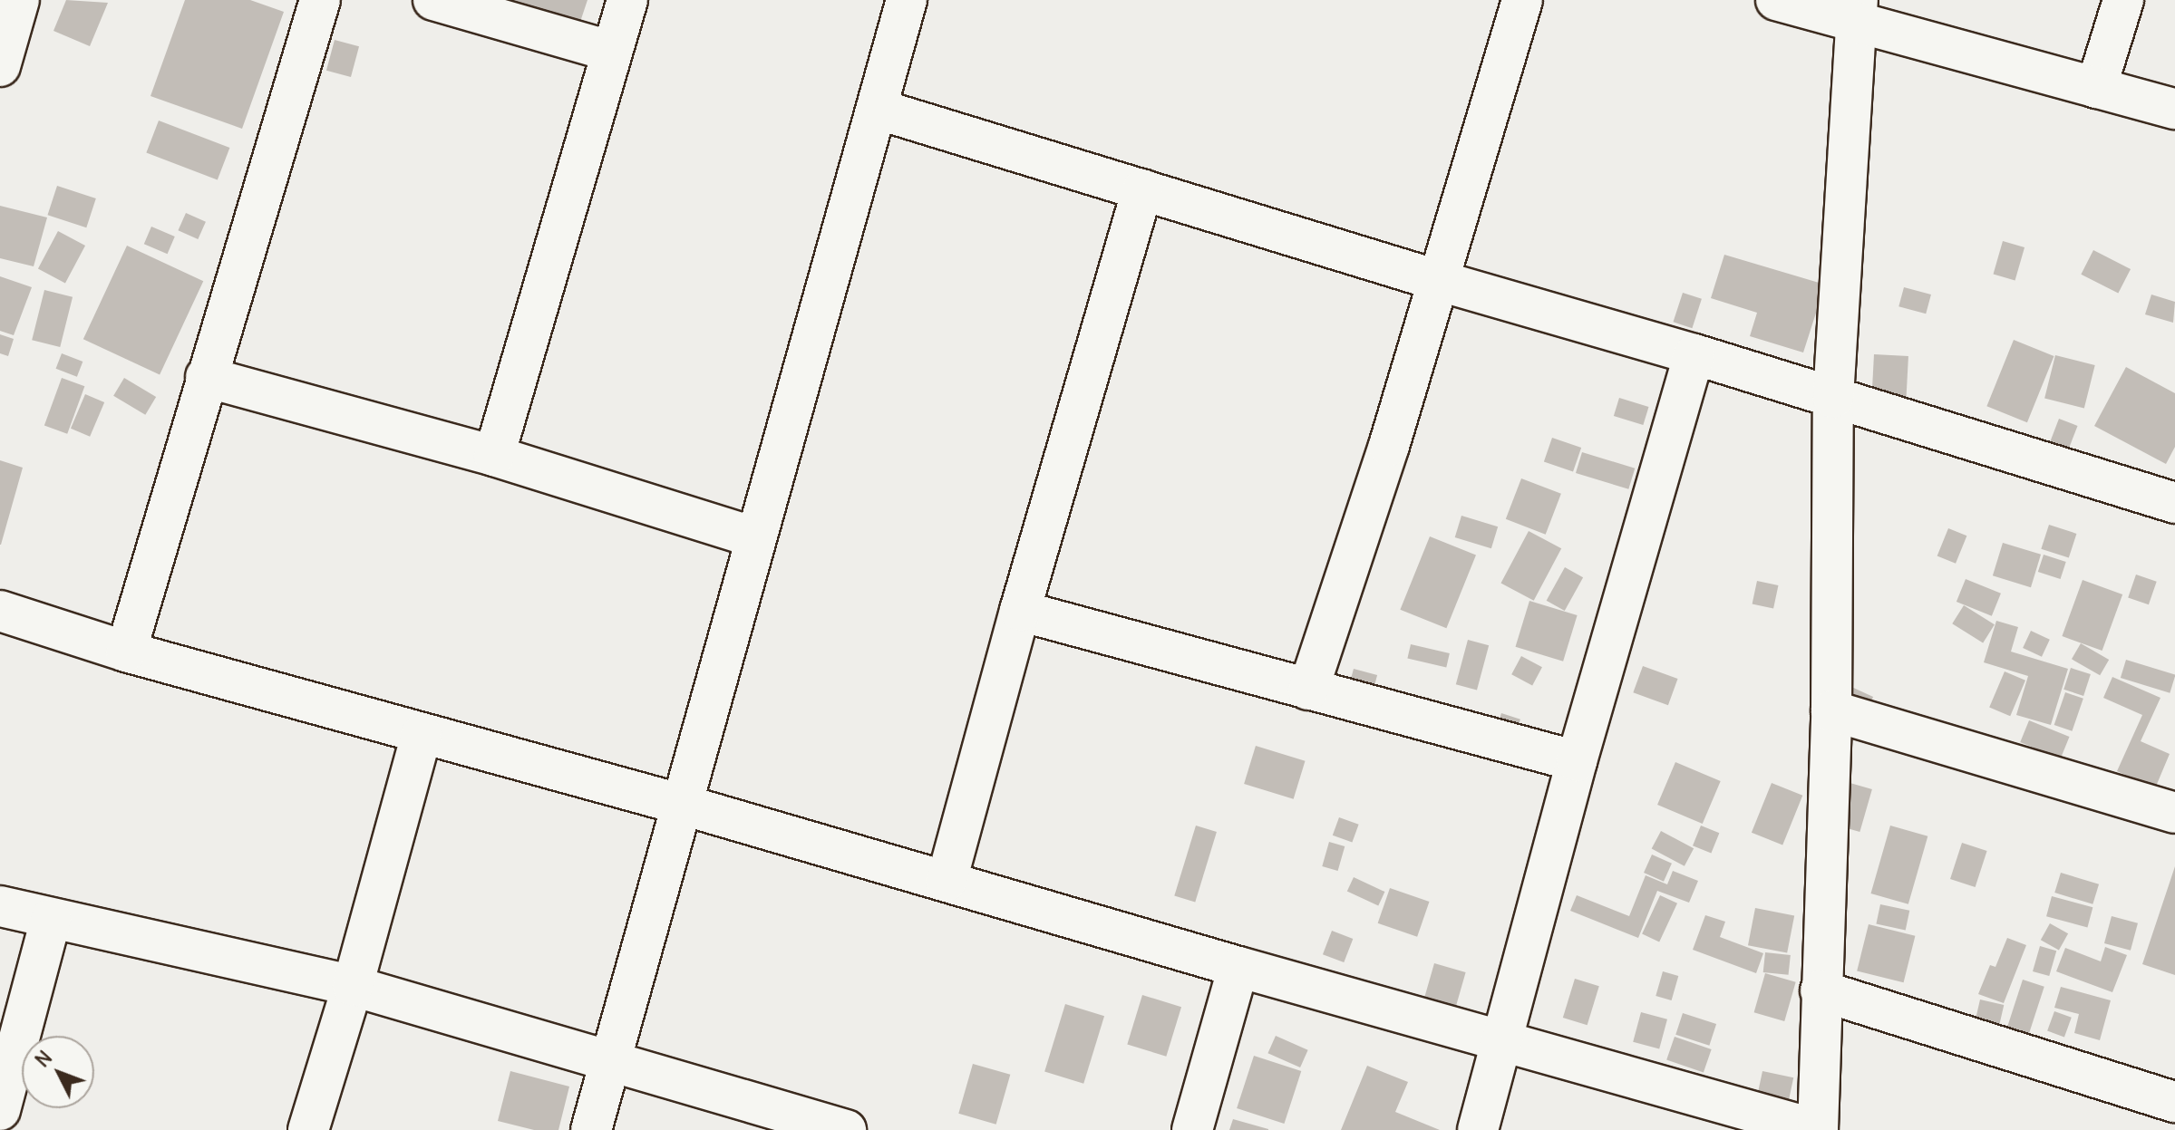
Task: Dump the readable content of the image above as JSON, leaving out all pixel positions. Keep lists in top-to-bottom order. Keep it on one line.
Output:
{"north":"top left"}
